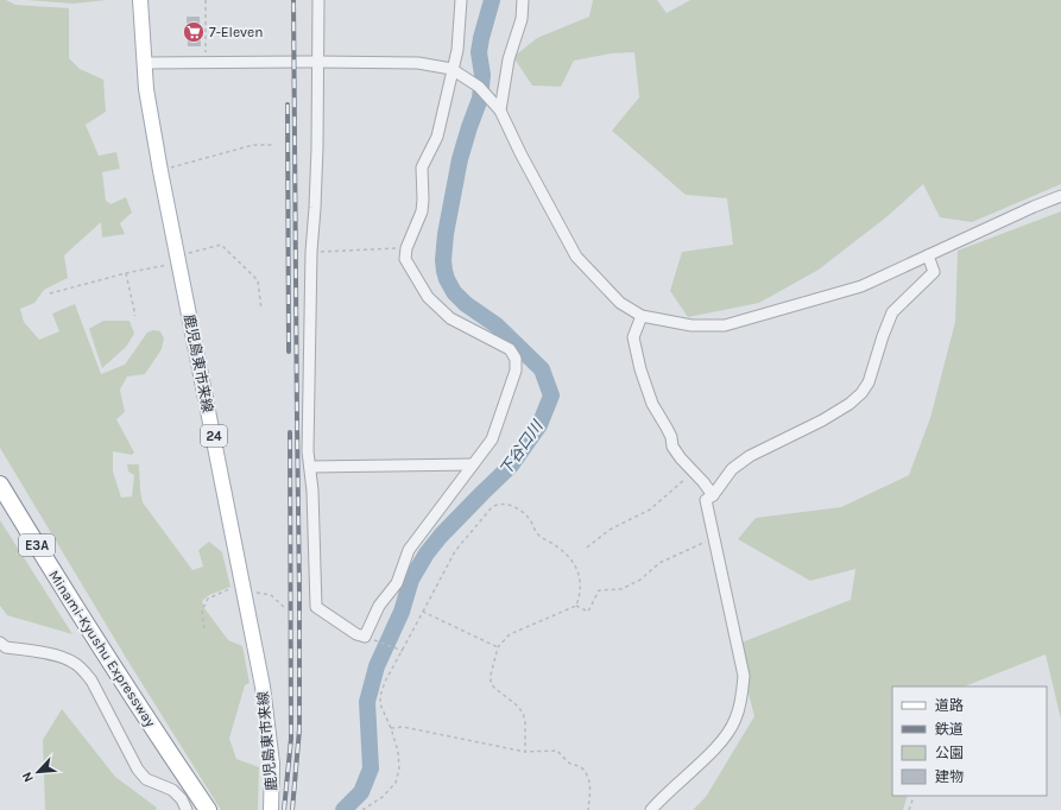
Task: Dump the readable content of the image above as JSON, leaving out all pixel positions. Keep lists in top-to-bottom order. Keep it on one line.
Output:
{"streets":{"highway":["E3A","Minami-Kyushu Expressway"],"main road":["鹿児島東市来線","24"]},"water":["下谷口川"],"places":{"supermarket":["7-Eleven"]},"legend":["道路","鉄道","公園","建物"],"north":"bottom left"}
